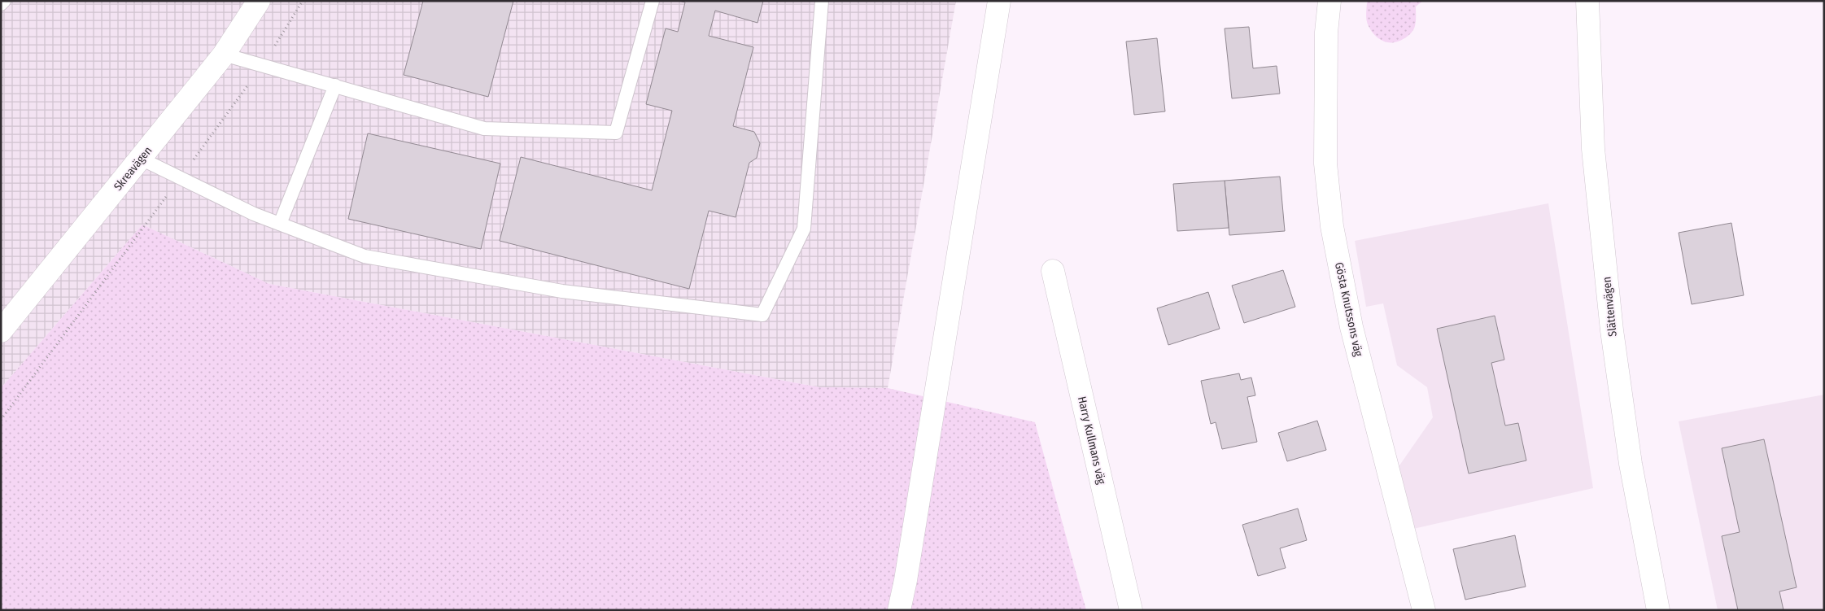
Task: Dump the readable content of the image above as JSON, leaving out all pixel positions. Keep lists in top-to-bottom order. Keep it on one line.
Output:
{"streets":{"street":["Skreavägen","Slättenvägen","Gösta Knutssons väg","Harry Kullmans väg"]}}
